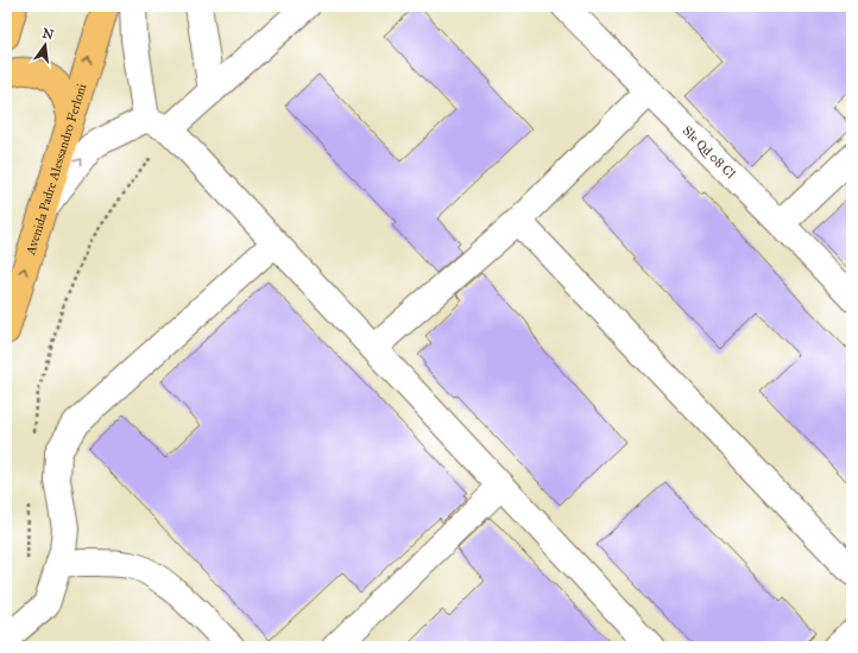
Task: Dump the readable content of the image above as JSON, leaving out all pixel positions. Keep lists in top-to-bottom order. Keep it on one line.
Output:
{"streets":{"main road":["Avenida Padre Alessandro Ferloni"],"street":["Sle Qd 08 Cl"]},"one_way":["Avenida Padre Alessandro Ferloni"],"north":"top"}
